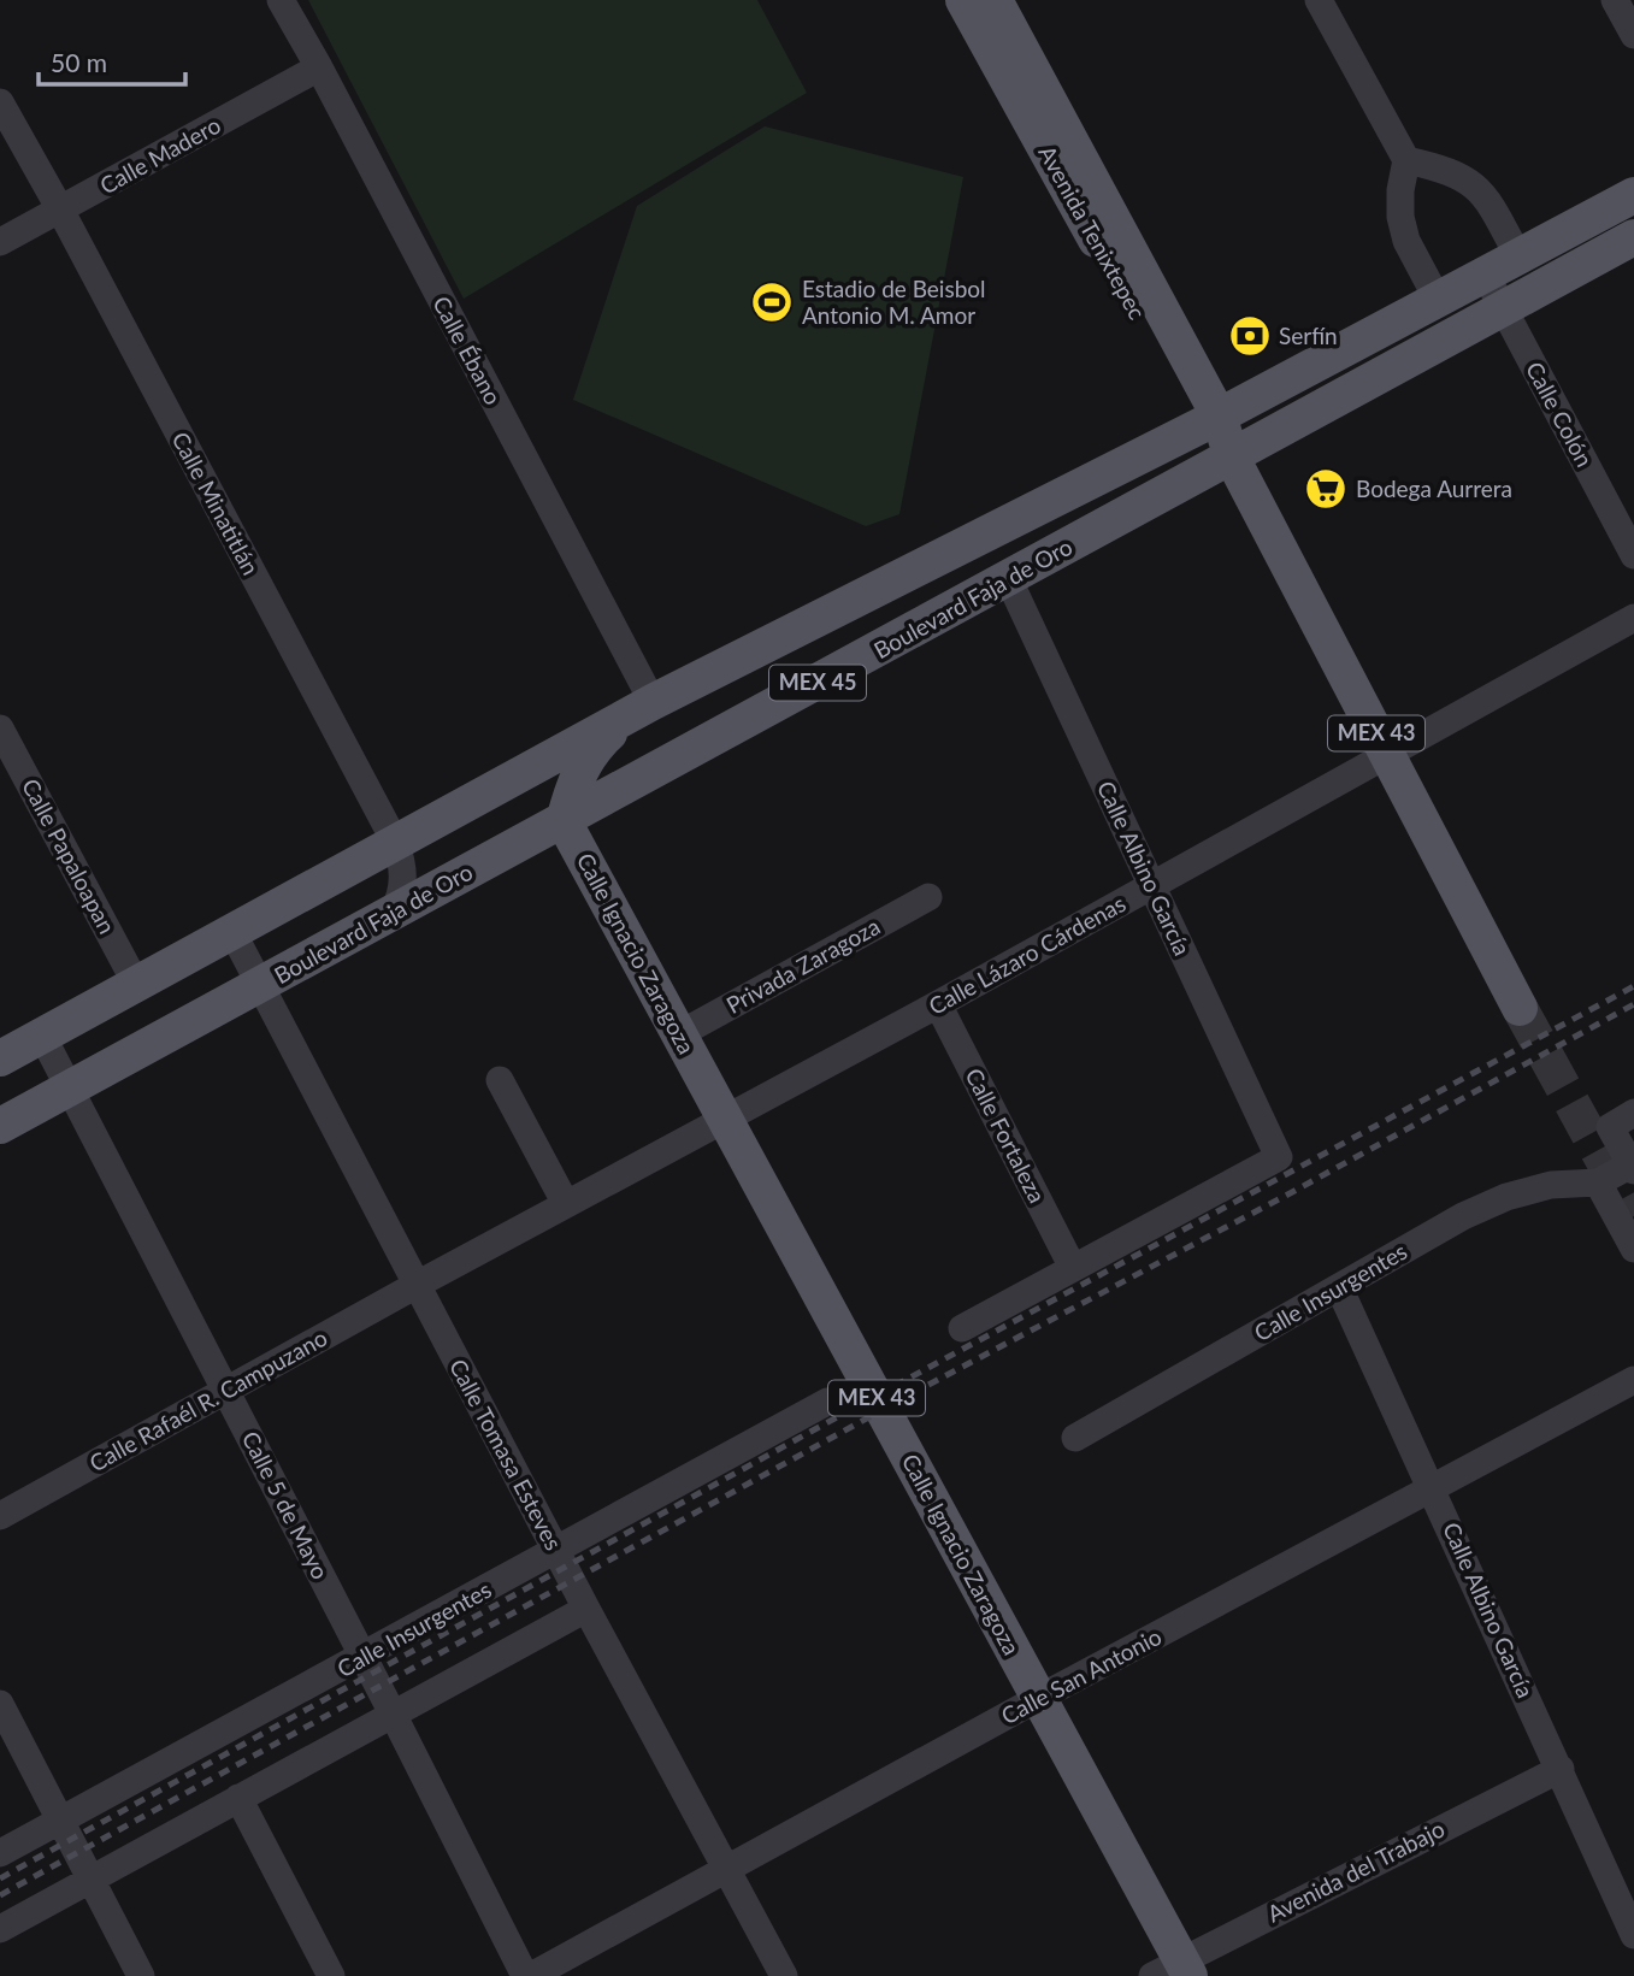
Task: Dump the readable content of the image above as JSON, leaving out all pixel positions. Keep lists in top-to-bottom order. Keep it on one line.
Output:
{"streets":{"main road":["Avenida Tenixtepec","Boulevard Faja de Oro","MEX 45","MEX 43","Calle Ignacio Zaragoza"],"street":["Calle Madero","Calle Ébano","Calle Colón","Calle Minatitlán","Calle Papaloapan","Calle Albino García","Calle Lázaro Cárdenas","Privada Zaragoza","Calle Fortaleza","Calle Insurgentes","Calle Rafaél R. Campuzano","Calle Tomasa Esteves","Calle 5 de Mayo","Calle San Antonio","Avenida del Trabajo"]},"crossings":[["Calle Madero","Calle Ébano"],["Calle Madero","Calle Minatitlán"],["Avenida Tenixtepec","Boulevard Faja de Oro"],["Avenida Tenixtepec","MEX 43"],["Calle Ébano","Boulevard Faja de Oro"],["Calle Colón","Boulevard Faja de Oro"],["Calle Minatitlán","Boulevard Faja de Oro"],["Boulevard Faja de Oro","MEX 43"],["Boulevard Faja de Oro","Calle Papaloapan"],["Boulevard Faja de Oro","Calle Albino García"],["Boulevard Faja de Oro","Calle Ignacio Zaragoza"],["Boulevard Faja de Oro","Calle Tomasa Esteves"],["Boulevard Faja de Oro","Calle 5 de Mayo"],["MEX 43","Calle Lázaro Cárdenas"],["Calle Albino García","Calle Lázaro Cárdenas"],["Calle Albino García","Calle Fortaleza"],["Calle Albino García","Calle Insurgentes"],["Calle Albino García","Calle San Antonio"],["Calle Albino García","Avenida del Trabajo"],["Calle Ignacio Zaragoza","Calle Lázaro Cárdenas"],["Calle Ignacio Zaragoza","Privada Zaragoza"],["Calle Ignacio Zaragoza","Calle San Antonio"],["Calle Ignacio Zaragoza","Avenida del Trabajo"],["Calle Lázaro Cárdenas","Calle Fortaleza"],["Calle Lázaro Cárdenas","Calle Rafaél R. Campuzano"],["Calle Lázaro Cárdenas","Calle Tomasa Esteves"],["Calle Insurgentes","Calle Tomasa Esteves"],["Calle Insurgentes","Calle 5 de Mayo"],["Calle Rafaél R. Campuzano","Calle Tomasa Esteves"],["Calle Rafaél R. Campuzano","Calle 5 de Mayo"],["Calle Tomasa Esteves","Calle San Antonio"],["Calle 5 de Mayo","Calle San Antonio"]],"places":{"sports":["Estadio de Beisbol Antonio M. Amor"],"bank":["Serfín"],"supermarket":["Bodega Aurrera"]},"scale_bar":"50 m"}
